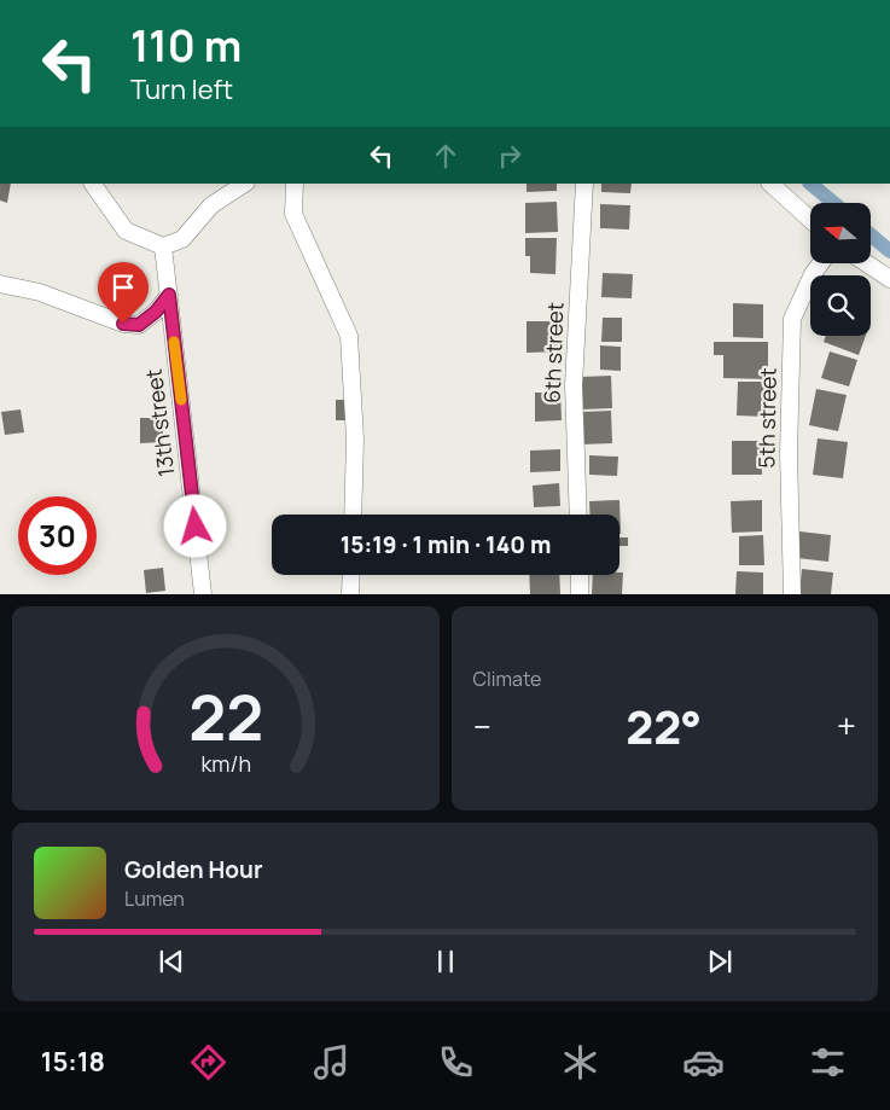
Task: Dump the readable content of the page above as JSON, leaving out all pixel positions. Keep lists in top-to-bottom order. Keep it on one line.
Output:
{"streets":{"street":["6th street","5th street","13th street"]},"north":"left","page":{"turn":["110 m","Turn left"],"limit":"30","trip":"15:19 · 1 min · 140 m","tile":"Climate","heat":["−","22°","+"],"song":["Golden Hour","Lumen"],"tabs":"15:18","gauge":["22","km/h"]}}
